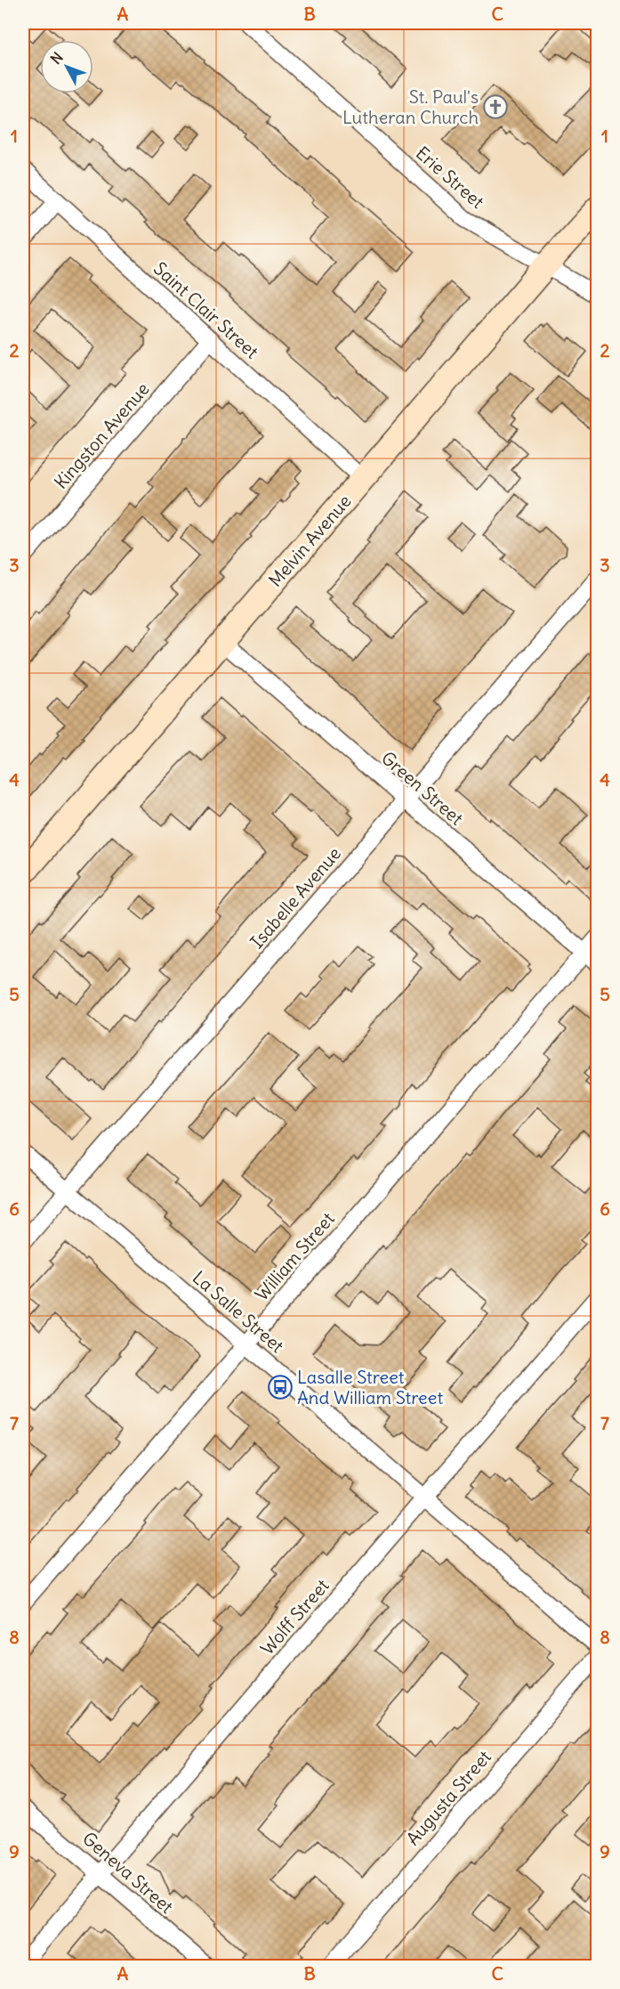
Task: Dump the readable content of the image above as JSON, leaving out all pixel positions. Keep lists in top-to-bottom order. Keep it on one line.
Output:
{"streets":{"street":["Erie Street","Saint Clair Street","Kingston Avenue","Melvin Avenue","Green Street","Isabelle Avenue","William Street","La Salle Street","Wolff Street","Augusta Street","Geneva Street"]},"crossings":[["Erie Street","Melvin Avenue"],["Saint Clair Street","Kingston Avenue"],["Saint Clair Street","Melvin Avenue"],["Melvin Avenue","Green Street"],["Green Street","Isabelle Avenue"],["Green Street","William Street"],["Isabelle Avenue","La Salle Street"],["William Street","La Salle Street"],["La Salle Street","Wolff Street"],["Wolff Street","Geneva Street"]],"places":{"church":["St. Paul's Lutheran Church"],"bus stop":["Lasalle Street And William Street"]},"north":"top left","grid":{"columns":["A","B","C"],"rows":["1","2","3","4","5","6","7","8","9"]}}
